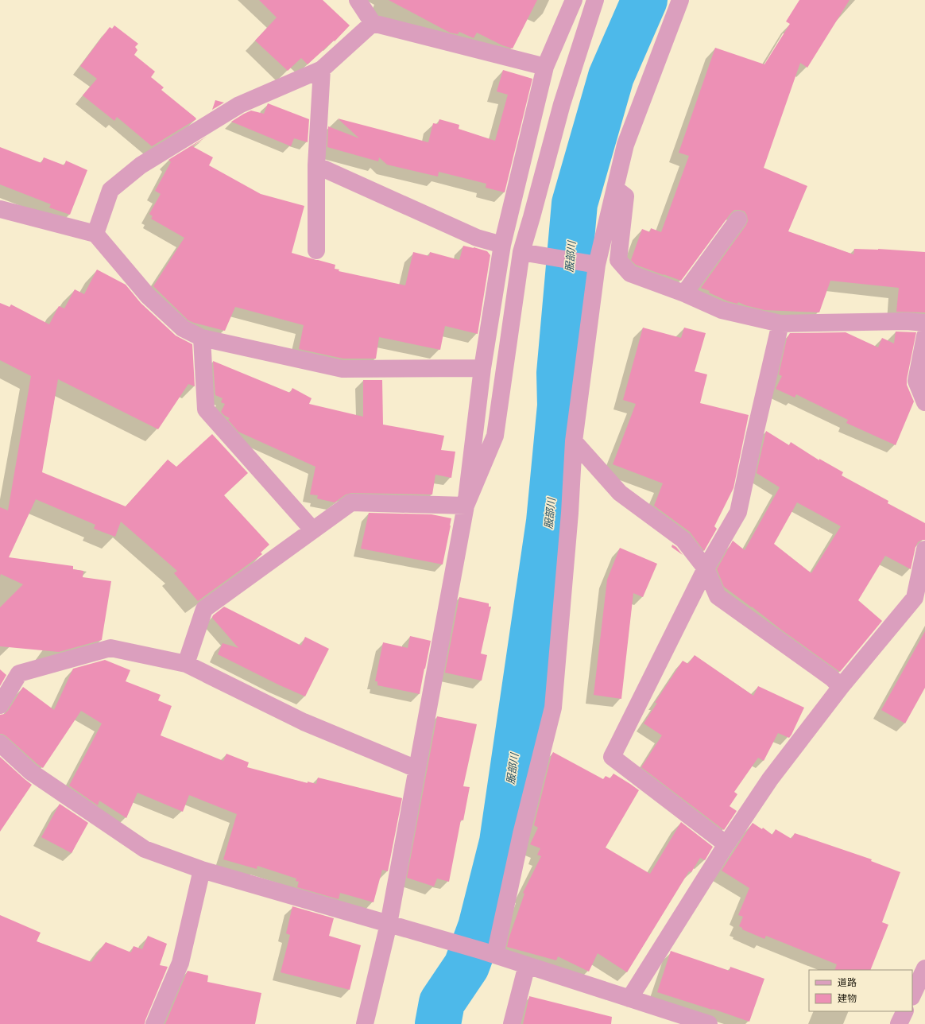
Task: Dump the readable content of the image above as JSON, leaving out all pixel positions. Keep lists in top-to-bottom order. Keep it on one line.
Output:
{"water":["服部川"],"legend":["道路","建物"]}
